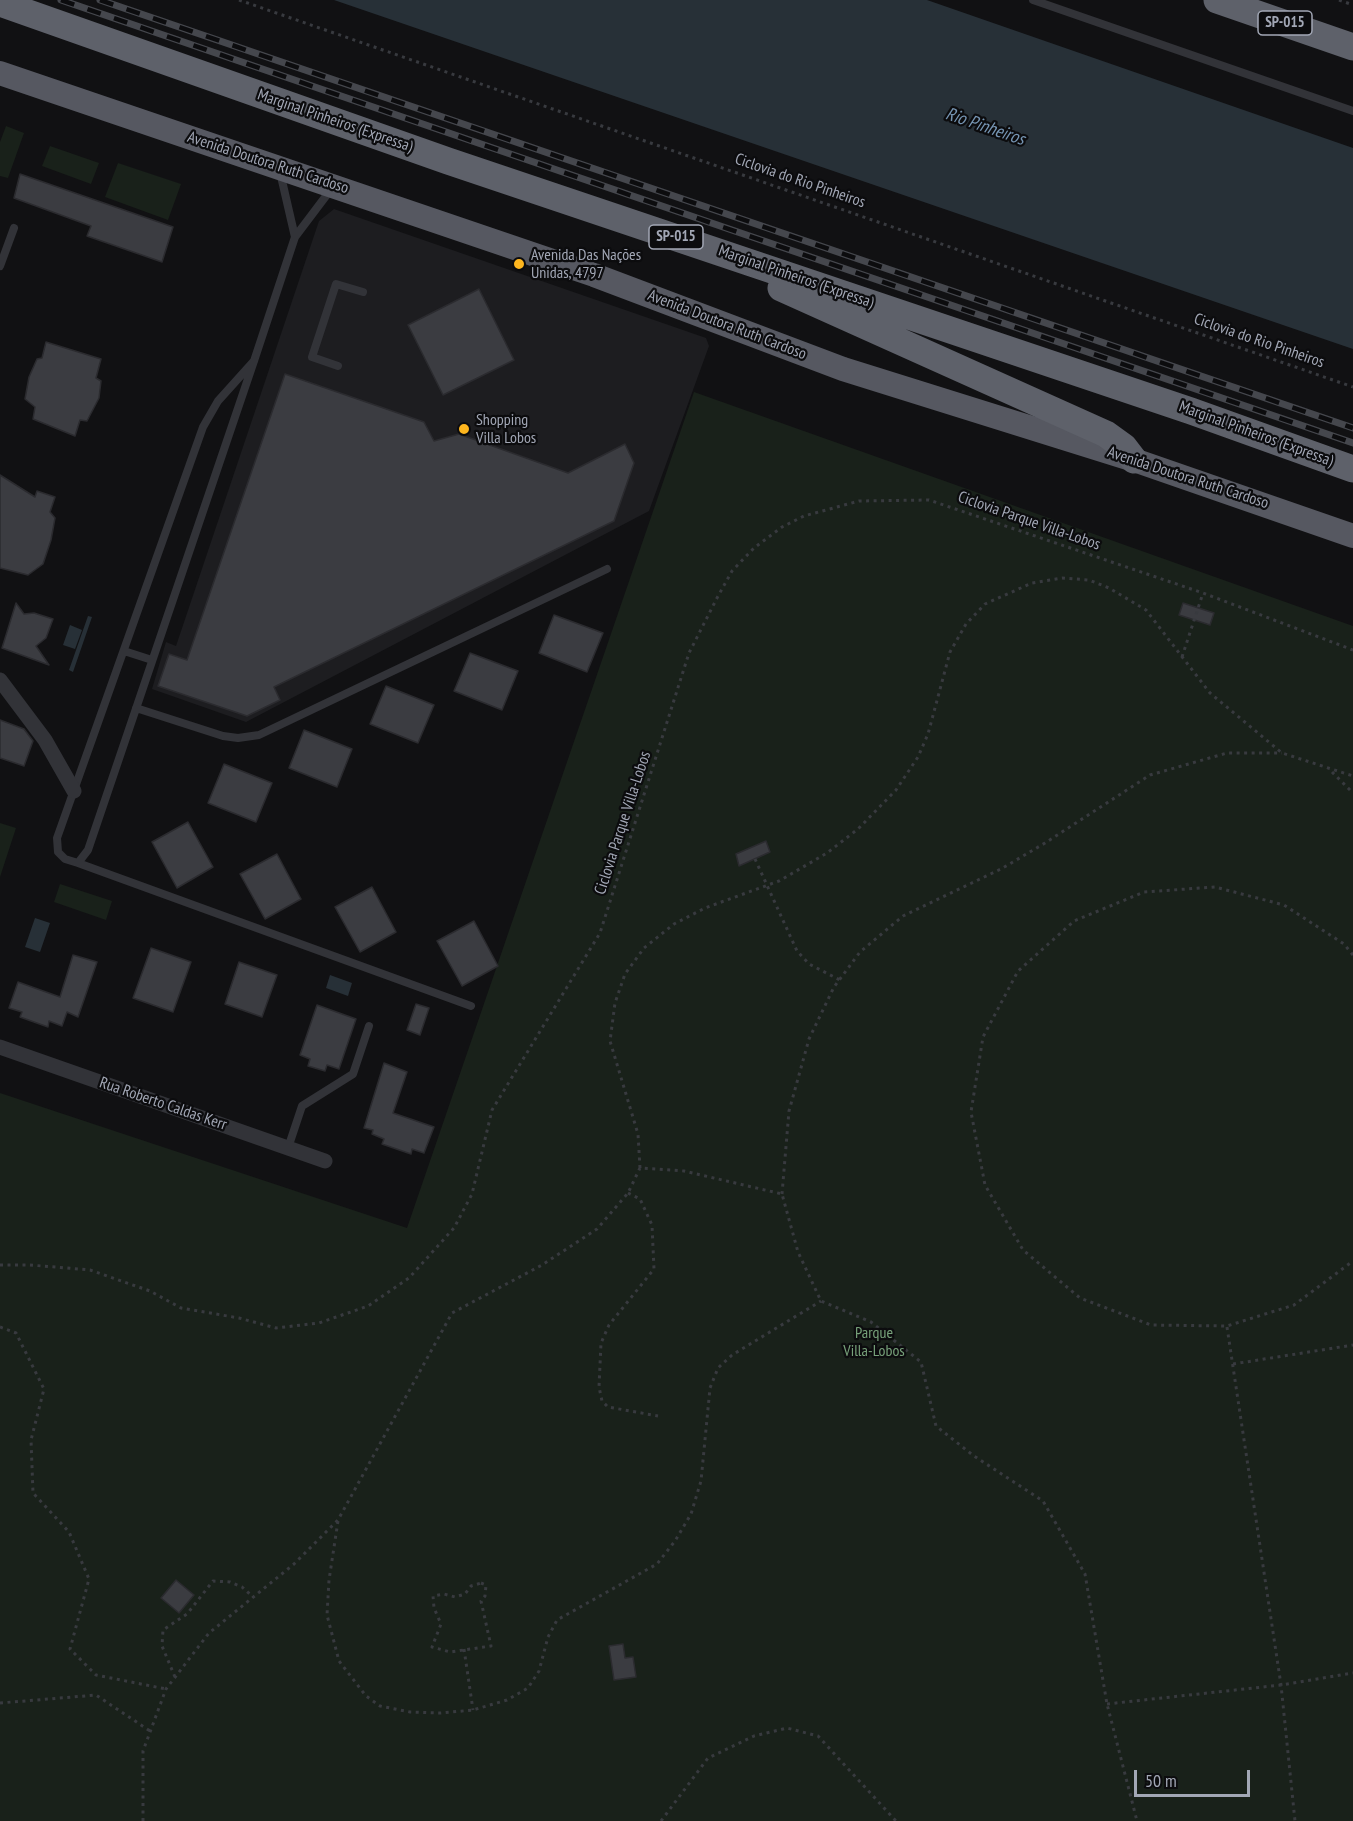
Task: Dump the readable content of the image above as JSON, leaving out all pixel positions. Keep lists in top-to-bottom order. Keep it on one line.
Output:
{"streets":{"highway":["SP-015","Marginal Pinheiros (Expressa)","Avenida Doutora Ruth Cardoso"],"street":["Rua Roberto Caldas Kerr"],"path":["Ciclovia do Rio Pinheiros","Ciclovia Parque Villa-Lobos"]},"water":["Rio Pinheiros"],"parks":["Parque Villa-Lobos"],"places":["Avenida Das Nações Unidas, 4797","Shopping Villa Lobos"],"scale_bar":"50 m"}
